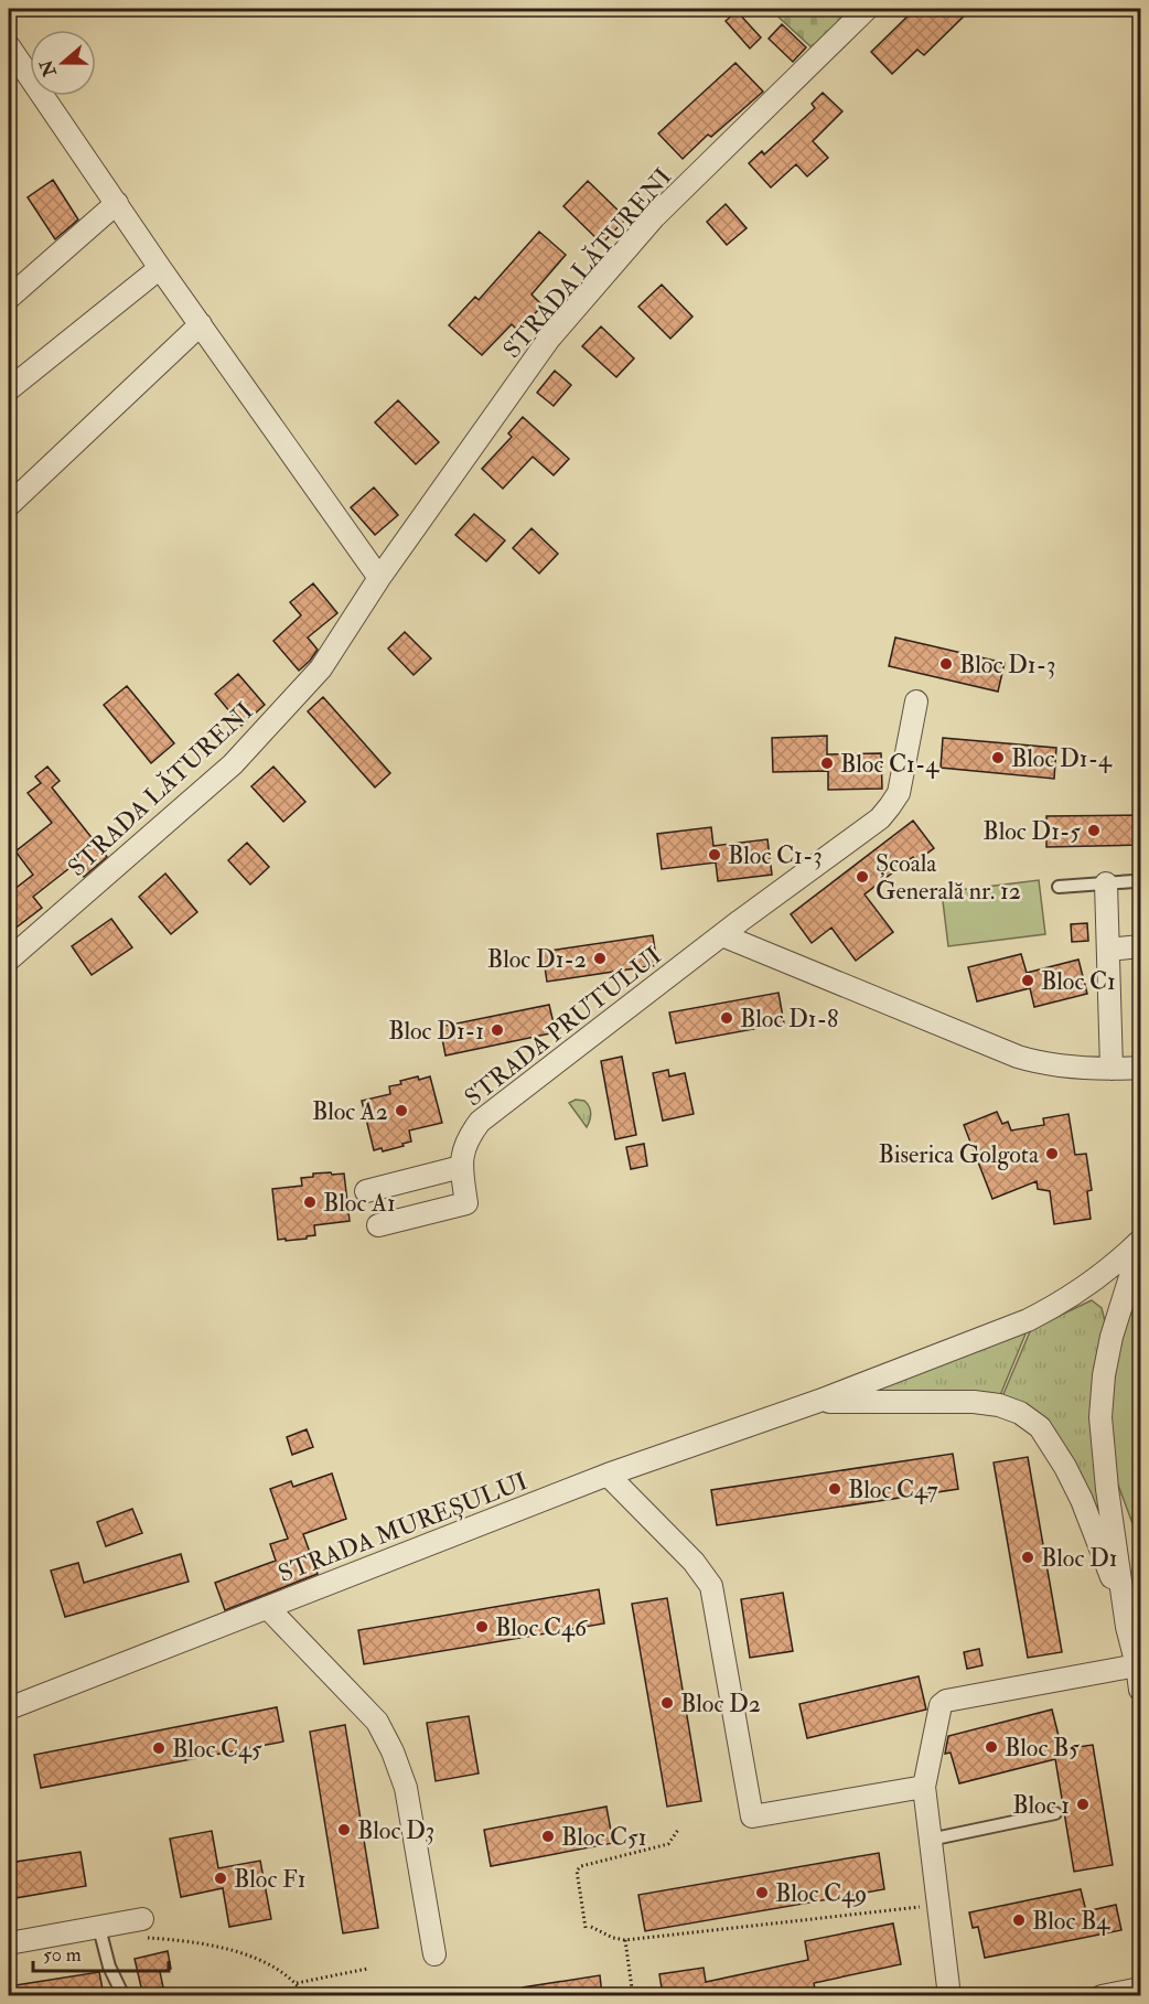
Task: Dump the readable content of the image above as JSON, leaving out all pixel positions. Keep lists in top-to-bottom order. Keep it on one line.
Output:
{"streets":{"street":["STRADA LĂTURENI","STRADA PRUTULUI","STRADA MUREȘULUI"]},"places":["Bloc D1-3","Bloc D1-4","Bloc C1-4","Bloc D1-5","Bloc C1-3","Școala Generală nr. 12","Bloc D1-2","Bloc C1","Bloc D1-8","Bloc D1-1","Bloc A2","Biserica Golgota","Bloc A1","Bloc C47","Bloc D1","Bloc C46","Bloc D2","Bloc B5","Bloc C45","Bloc 1","Bloc D3","Bloc C51","Bloc F1","Bloc C49","Bloc B4"],"scale_bar":"50 m","north":"left"}
